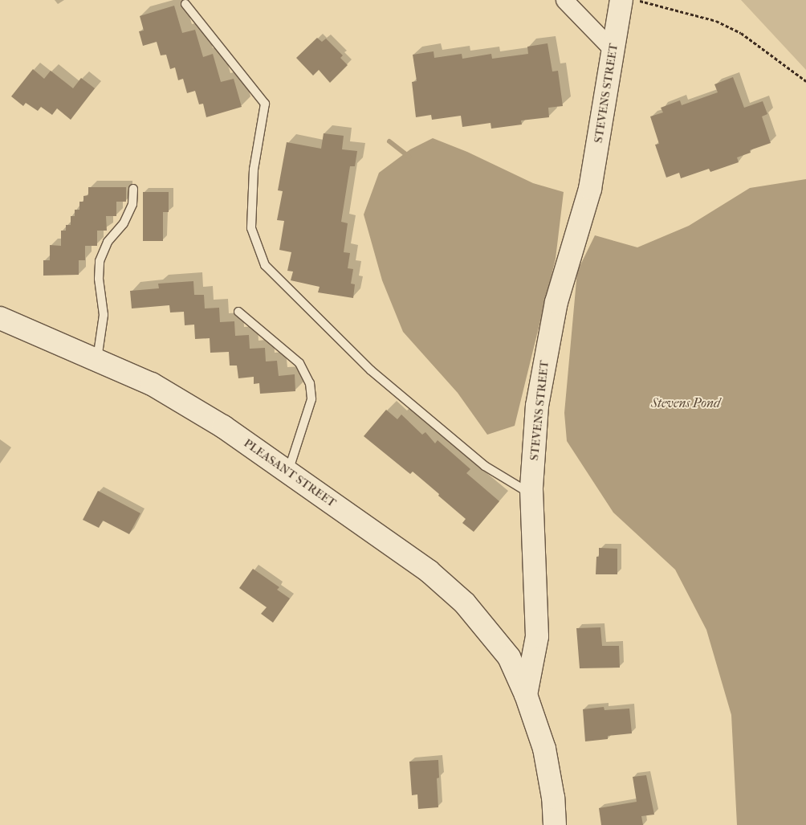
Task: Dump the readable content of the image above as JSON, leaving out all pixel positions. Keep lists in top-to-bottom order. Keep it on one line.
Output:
{"streets":{"street":["STEVENS STREET","PLEASANT STREET"]},"crossings":[["STEVENS STREET","PLEASANT STREET"]],"water":["Stevens Pond"]}
